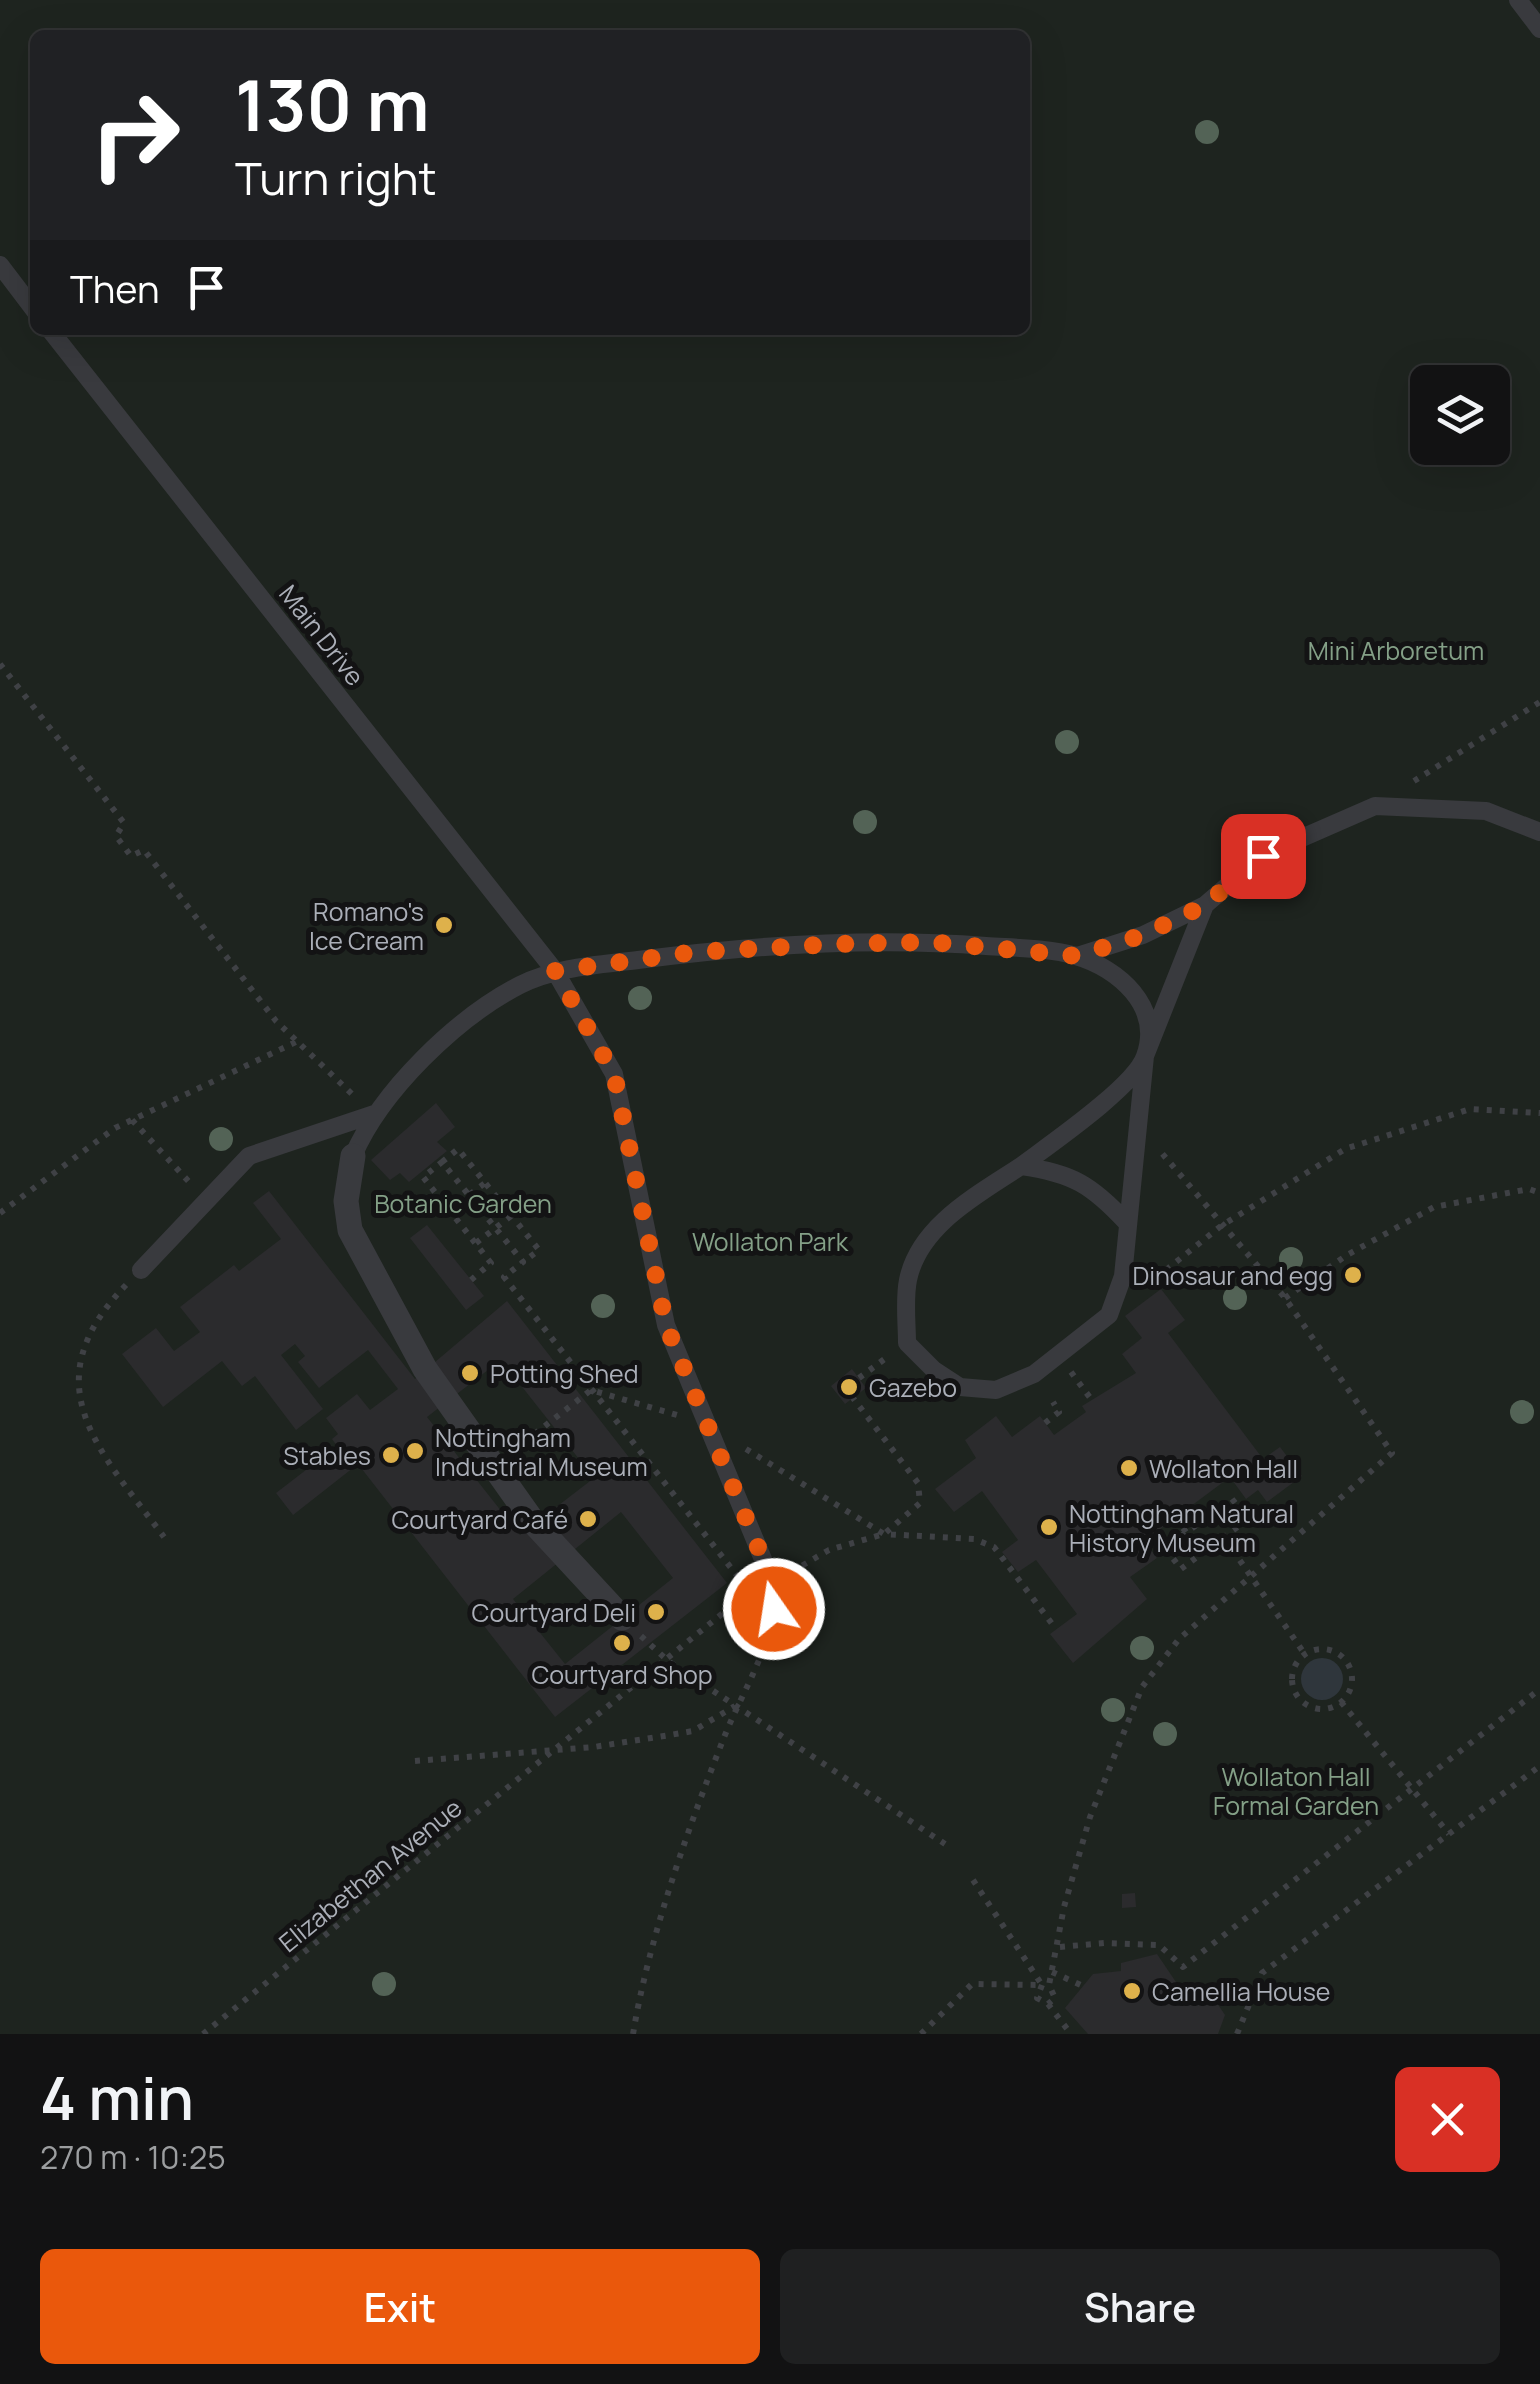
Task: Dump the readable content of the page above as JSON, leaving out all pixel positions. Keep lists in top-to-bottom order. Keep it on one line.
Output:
{"streets":{"lane":["Main Drive"],"path":["Elizabethan Avenue"]},"parks":["Mini Arboretum","Botanic Garden","Wollaton Park","Wollaton Hall Formal Garden"],"places":["Romano's Ice Cream","Dinosaur and egg","Potting Shed","Gazebo","Nottingham Industrial Museum","Stables","Wollaton Hall","Courtyard Café","Nottingham Natural History Museum","Courtyard Deli","Courtyard Shop","Camellia House"],"page":{"turn":["130 m","Turn right"],"then":"Then","heading":["4 min","270 m · 10:25"],"buttons":["Exit","Share"]}}
